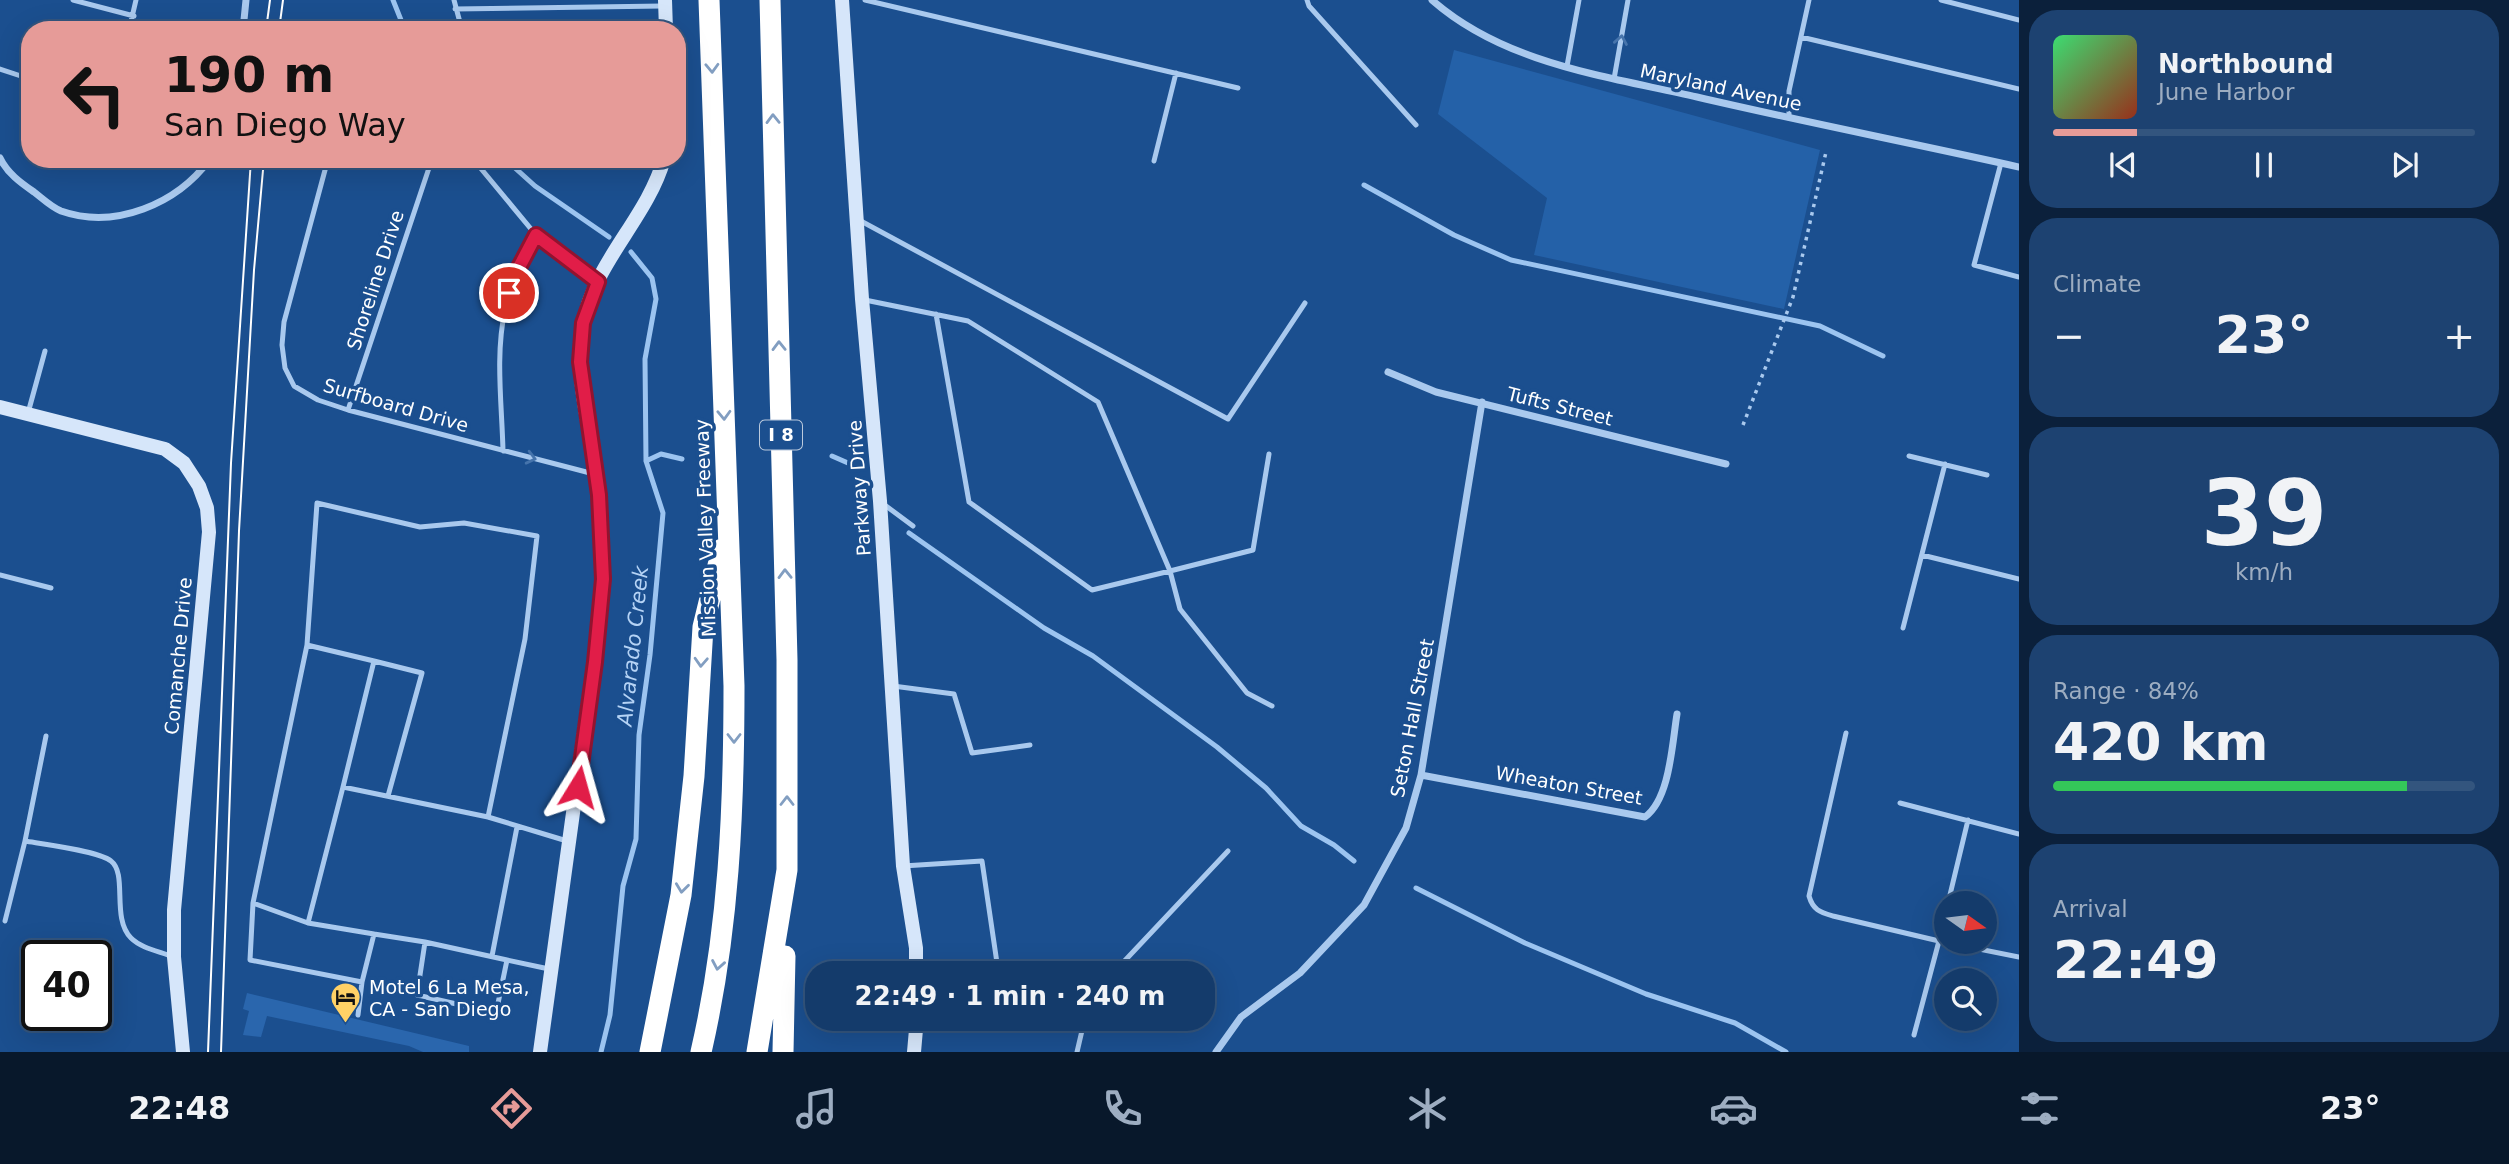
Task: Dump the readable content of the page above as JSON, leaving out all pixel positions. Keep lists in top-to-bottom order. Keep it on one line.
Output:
{"streets":{"highway":["I 8","Mission Valley Freeway"],"street":["Maryland Avenue","Tufts Street","Parkway Drive","Comanche Drive","Seton Hall Street","Wheaton Street"],"lane":["Shoreline Drive","Surfboard Drive"]},"crossings":[["Shoreline Drive","Surfboard Drive"],["Tufts Street","Seton Hall Street"],["Seton Hall Street","Wheaton Street"]],"water":["Alvarado Creek"],"places":{"hotel":["Motel 6 La Mesa, CA - San Diego"]},"north":"right","page":{"turn":["190 m","San Diego Way"],"song":["Northbound","June Harbor"],"tile":["Climate",["39","km/h"],["Range · 84%","420 km"],["Arrival","22:49"]],"heat":["−","23°","+"],"limit":"40","trip":"22:49 · 1 min · 240 m","tabs":["22:48","23°"]}}
